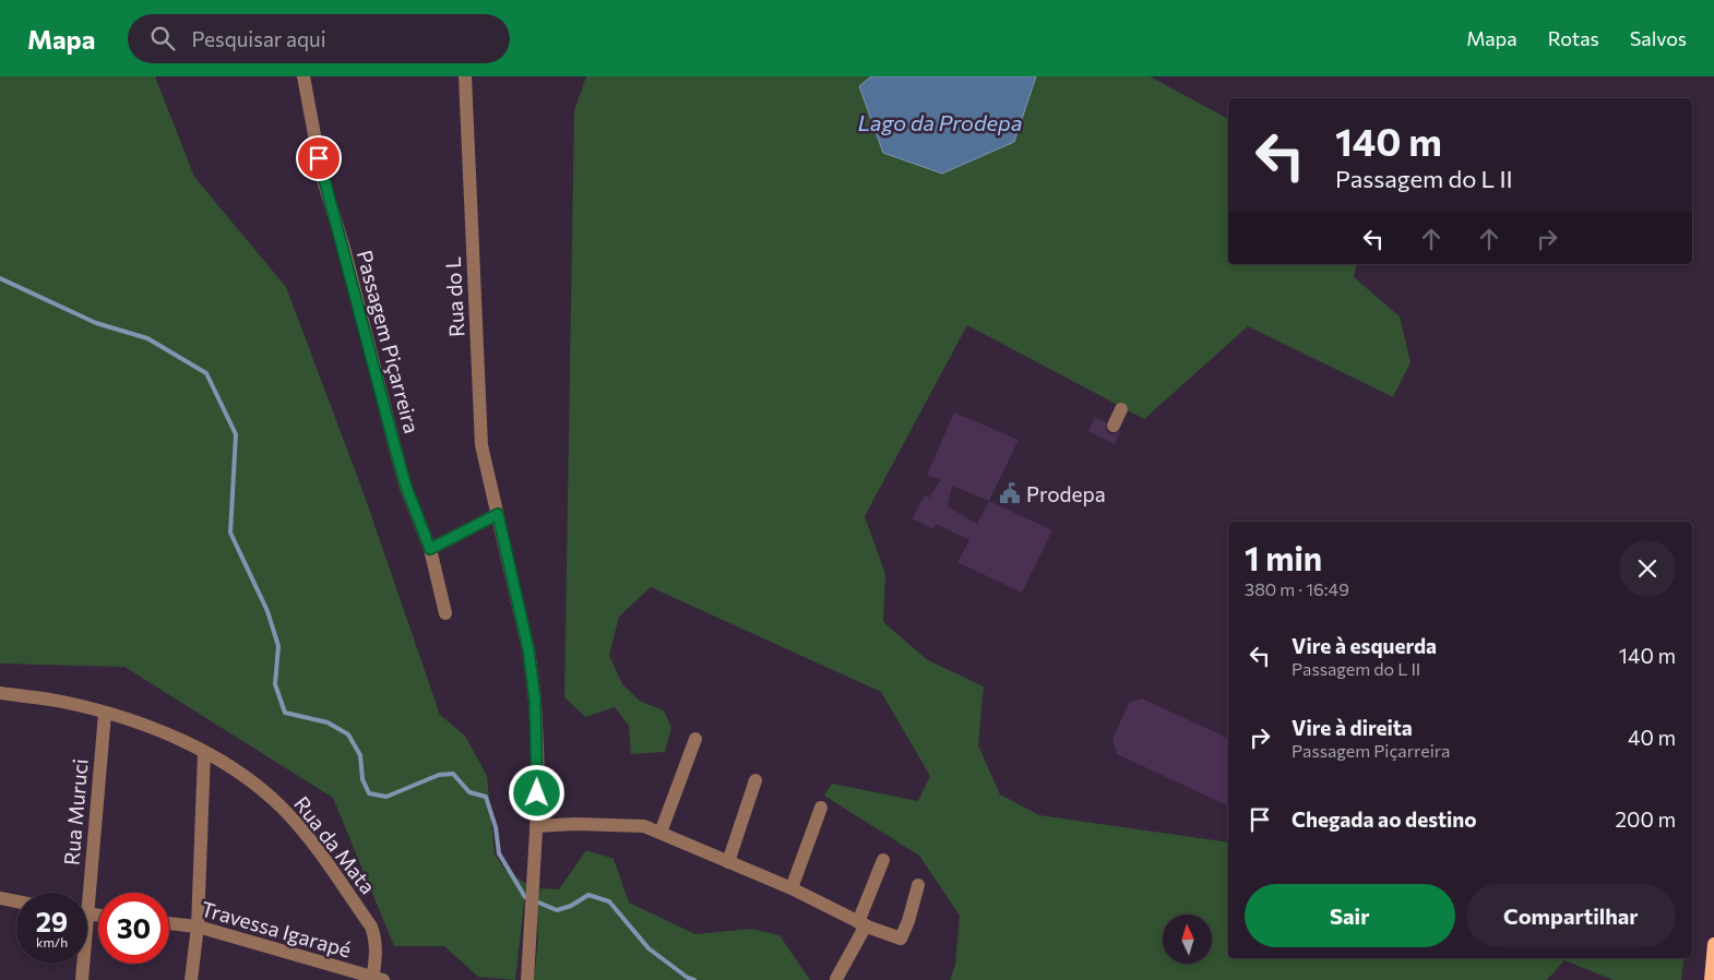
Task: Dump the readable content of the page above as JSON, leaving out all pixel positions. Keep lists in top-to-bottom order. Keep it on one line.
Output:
{"streets":{"street":["Rua do L","Passagem Piçarreira","Rua Muruci","Rua da Mata","Travessa Igarapé"]},"crossings":[["Rua Muruci","Rua da Mata"],["Rua da Mata","Travessa Igarapé"]],"water":["Lago da Prodepa"],"places":{"public building":["Prodepa"]},"north":"top","page":{"header":"Mapa","search":"Pesquisar aqui","nav":["Mapa","Rotas","Salvos"],"turn":["140 m","Passagem do L II"],"heading":["1 min","380 m · 16:49"],"list":[{"name":"Vire à esquerda","note":"Passagem do L II","value":"140 m"},{"name":"Vire à direita","note":"Passagem Piçarreira","value":"40 m"},{"name":"Chegada ao destino","value":"200 m"}],"buttons":["Sair","Compartilhar"],"speed":"29 km/h","limit":"30"}}
